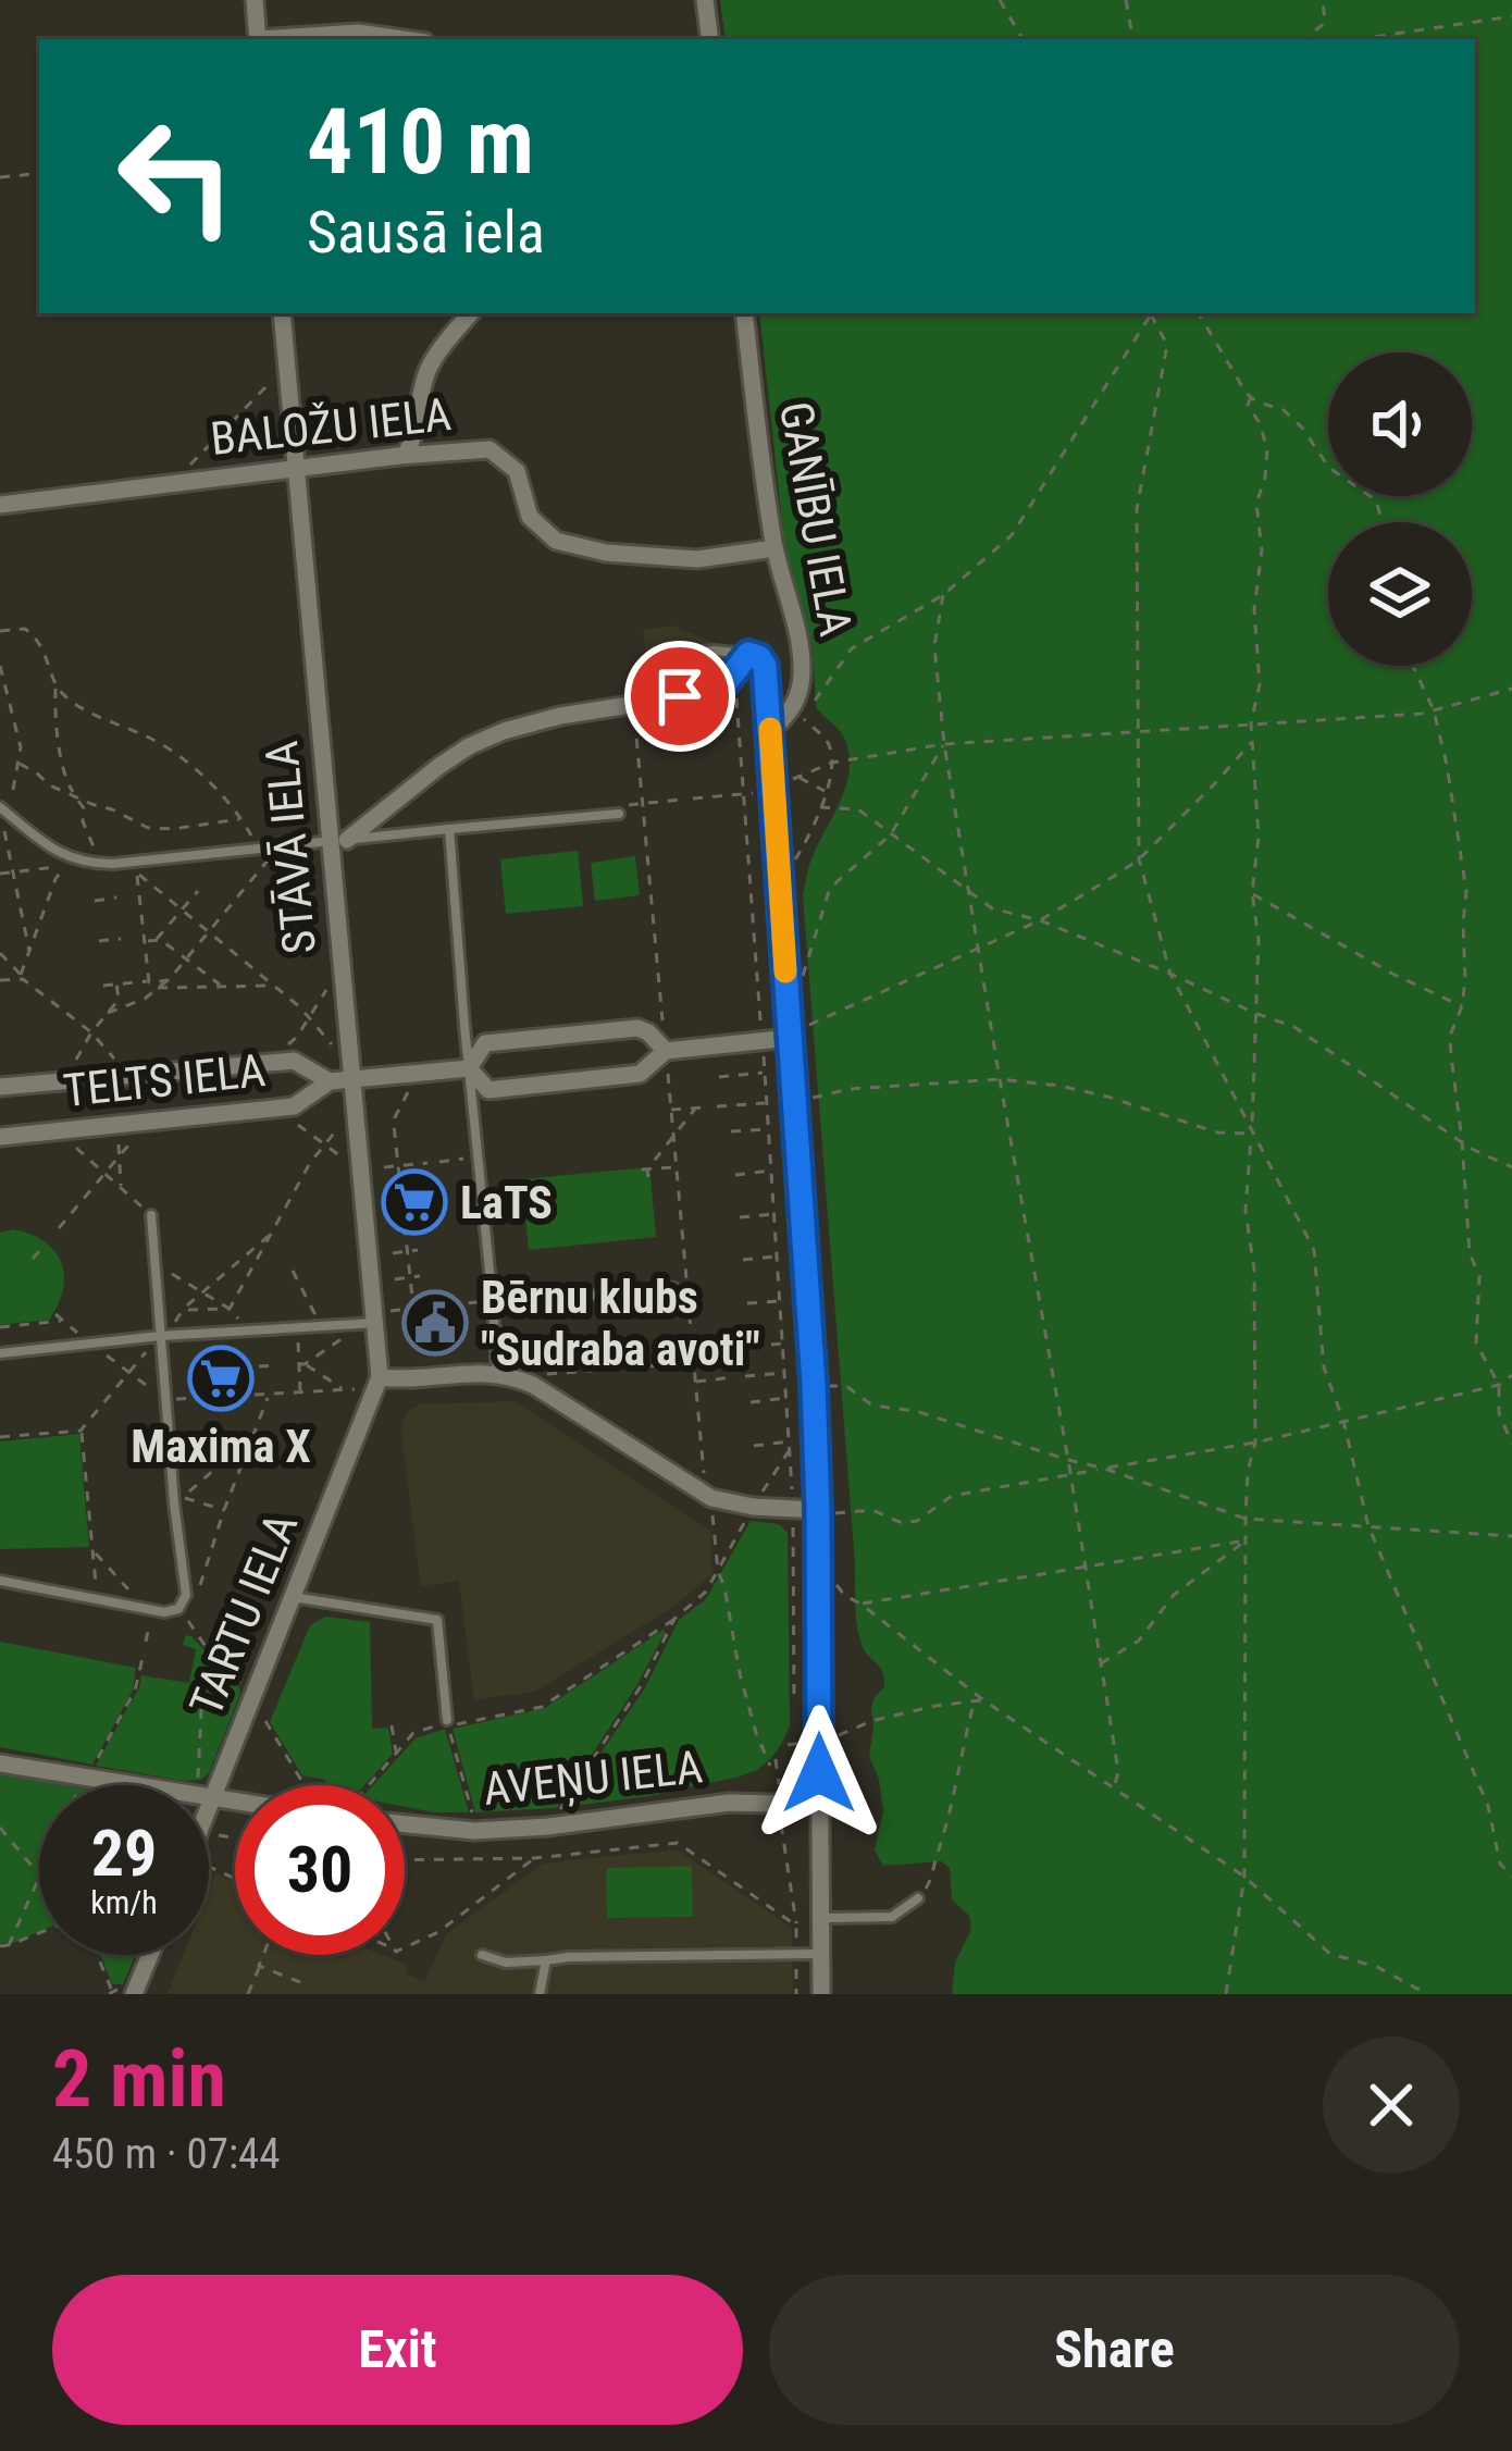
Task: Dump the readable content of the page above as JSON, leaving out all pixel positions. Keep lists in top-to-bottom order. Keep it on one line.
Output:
{"streets":{"street":["BALOŽU IELA","GANĪBU IELA","STĀVĀ IELA","TELTS IELA","TARTU IELA","AVEŅU IELA"]},"crossings":[["BALOŽU IELA","GANĪBU IELA"],["BALOŽU IELA","STĀVĀ IELA"],["STĀVĀ IELA","TELTS IELA"],["STĀVĀ IELA","TARTU IELA"]],"places":{"supermarket":["LaTS","Maxima X"],"public building":["Bērnu klubs \"Sudraba avoti\""]},"page":{"turn":["410 m","Sausā iela"],"speed":"29 km/h","limit":"30","heading":["2 min","450 m · 07:44"],"buttons":["Exit","Share"]}}
